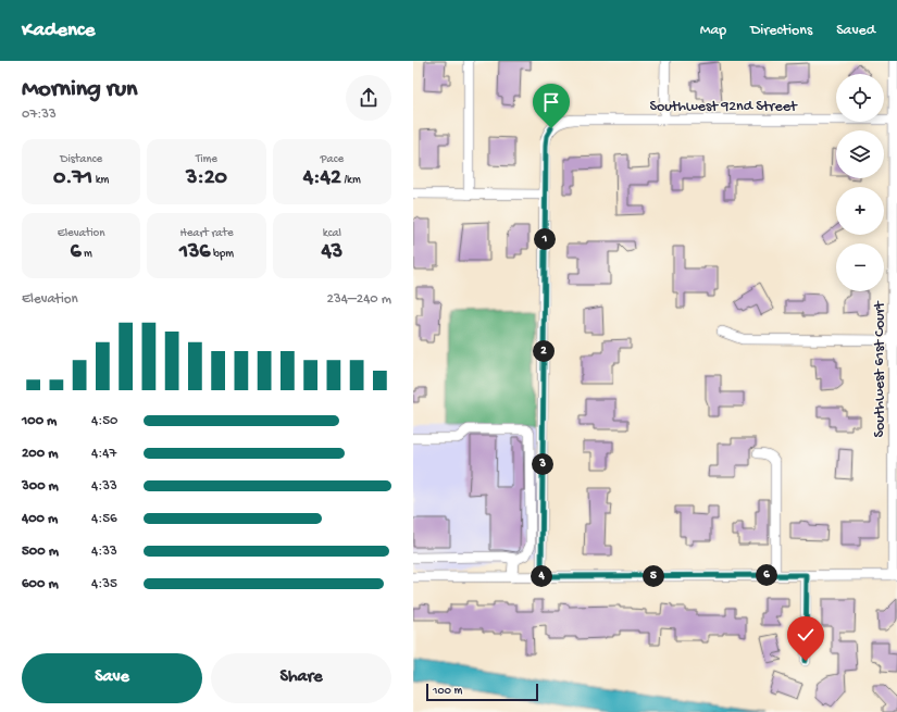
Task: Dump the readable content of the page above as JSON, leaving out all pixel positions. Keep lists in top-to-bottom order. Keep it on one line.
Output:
{"streets":{"street":["Southwest 92nd Street","Southwest 61st Court"]},"crossings":[["Southwest 92nd Street","Southwest 61st Court"]],"scale_bar":"100 m","page":{"header":"Kadence","nav":["Map","Directions","Saved"],"heading":["Morning run","07:33"],"map_buttons":["+","−"],"stats":[["Distance","0.71 km"],["Time","3:20"],["Pace","4:42 /km"],["Elevation","6 m"],["Heart rate","136 bpm"],["kcal","43"]],"pins":["1","2","3","6","4","5"],"chart":["Elevation","234–240 m"],"list":[{"name":"100 m","note":"4:50"},{"name":"200 m","note":"4:47"},{"name":"300 m","note":"4:33"},{"name":"400 m","note":"4:56"},{"name":"500 m","note":"4:33"},{"name":"600 m","note":"4:35"}],"buttons":["Save","Share"],"scale":"100 m"}}
